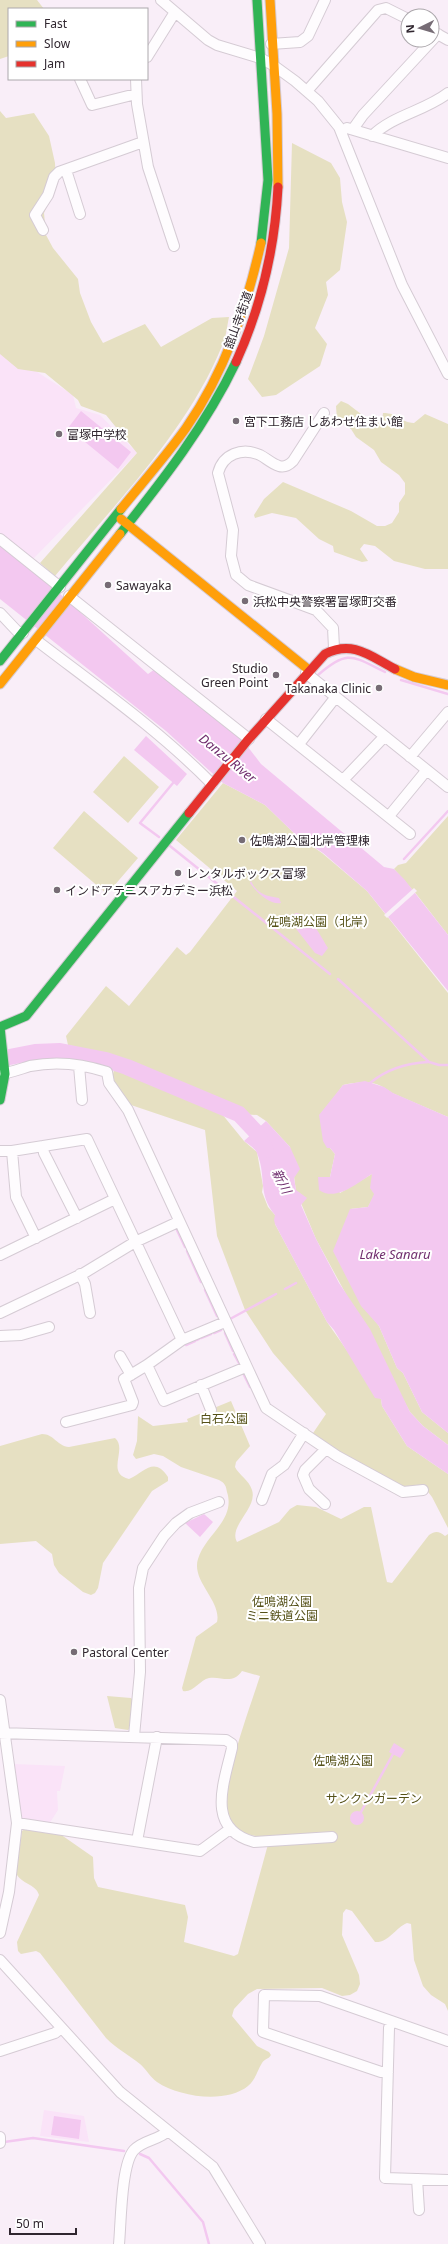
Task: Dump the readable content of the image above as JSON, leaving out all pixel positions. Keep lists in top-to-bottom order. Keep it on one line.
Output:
{"streets":{"street":["舘山寺街道"]},"water":["Danzu River","新川","Lake Sanaru"],"parks":["佐鳴湖公園（北岸）","白石公園","佐鳴湖公園 ミニ鉄道公園","佐鳴湖公園","サンクンガーデン"],"places":["宮下工務店 しあわせ住まい館","富塚中学校","Sawayaka","浜松中央警察署富塚町交番","Studio Green Point","Takanaka Clinic","佐鳴湖公園北岸管理棟","レンタルボックス富塚","インドアテニスアカデミー浜松","Pastoral Center"],"legend":["Fast","Slow","Jam"],"scale_bar":"50 m","north":"left"}
